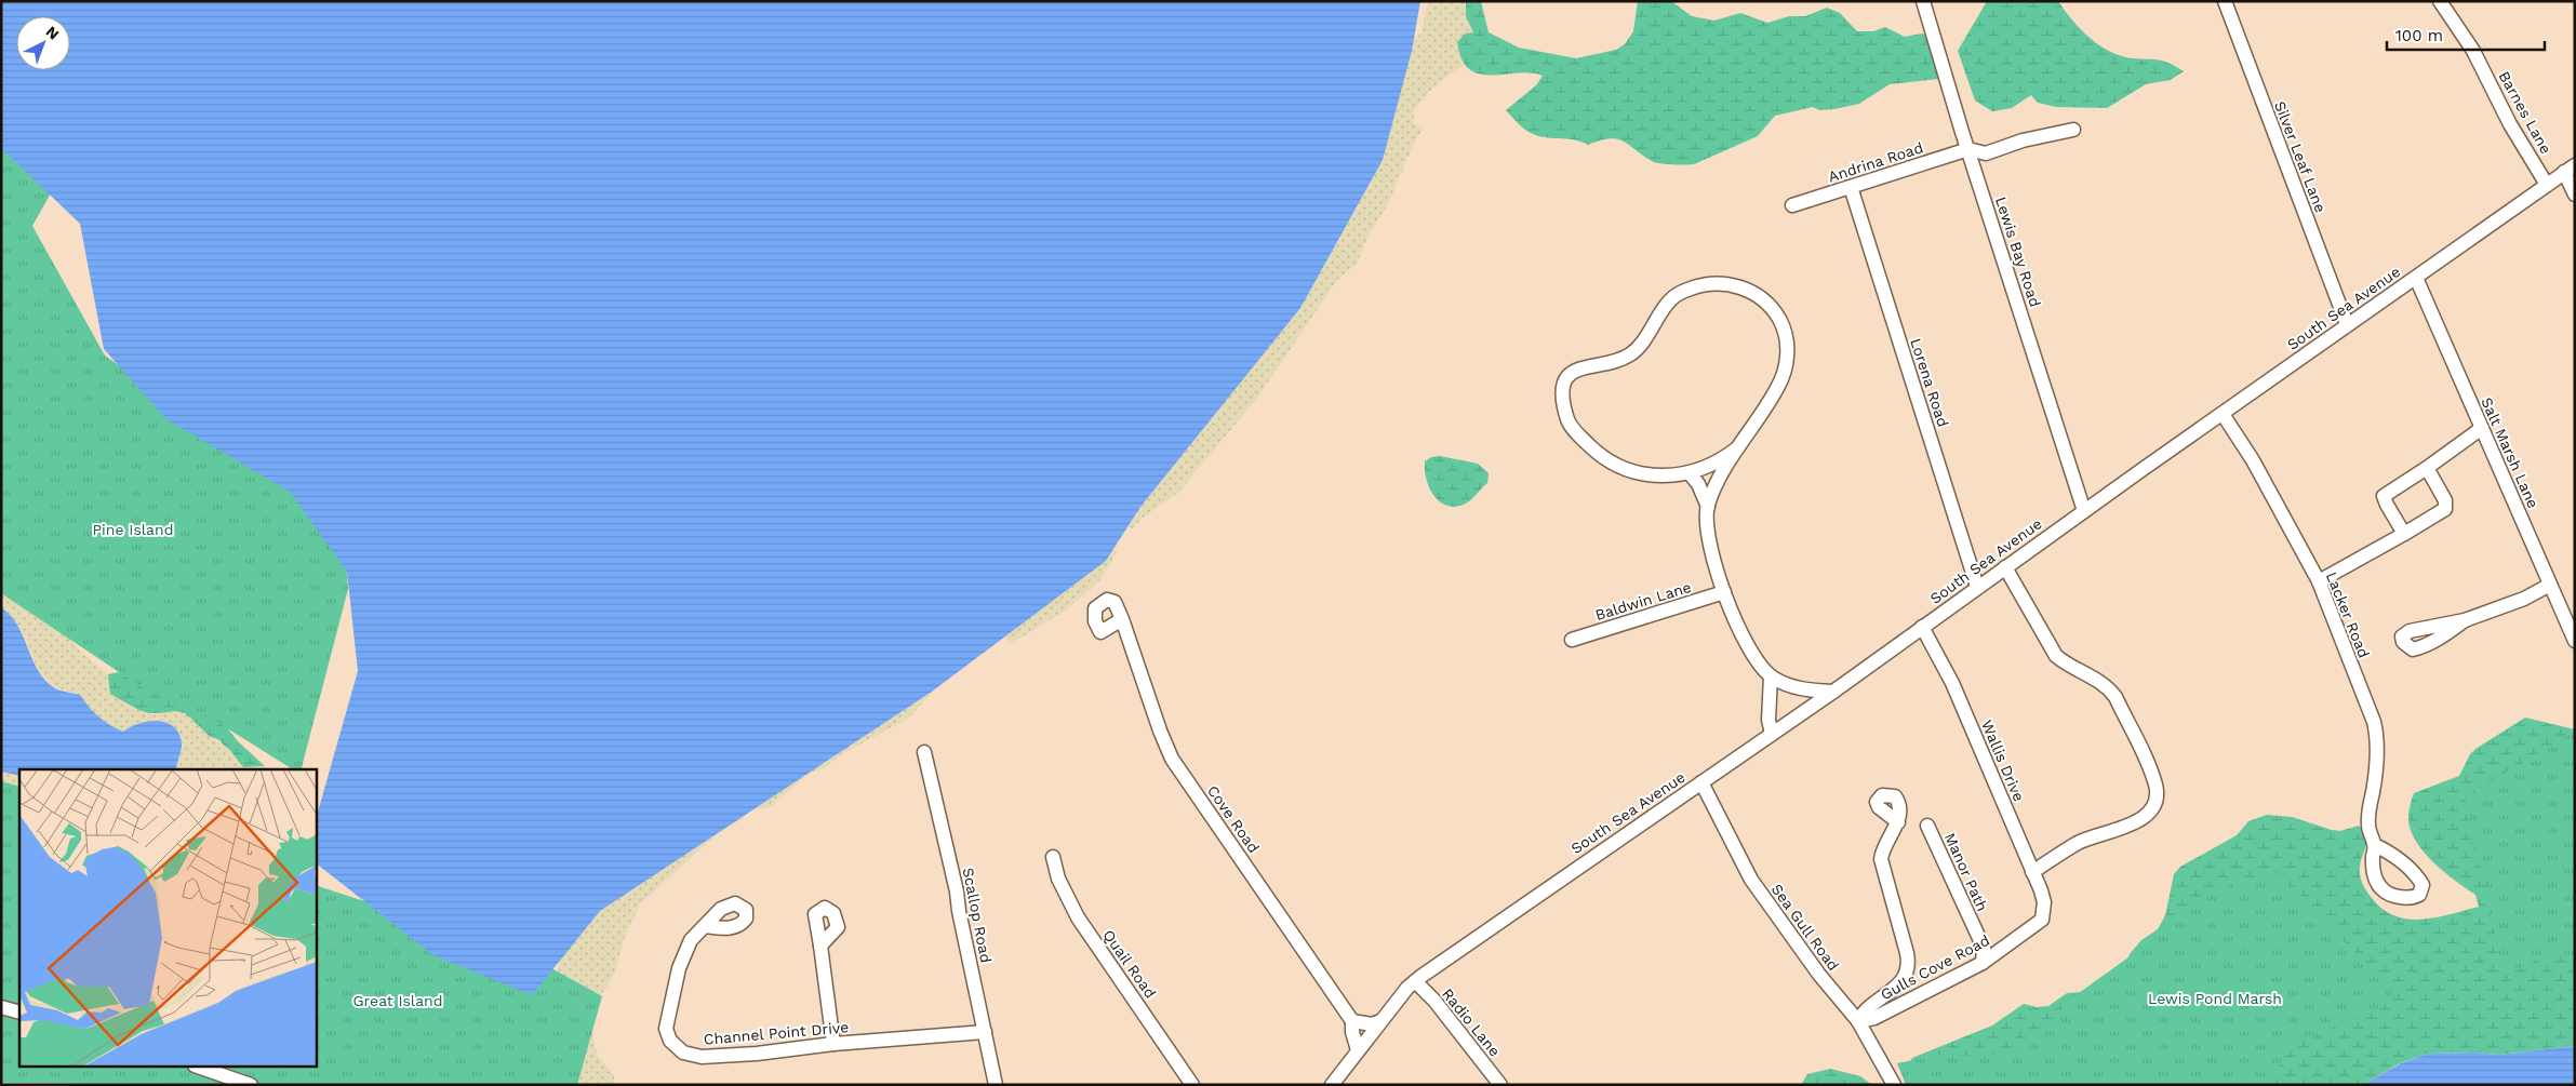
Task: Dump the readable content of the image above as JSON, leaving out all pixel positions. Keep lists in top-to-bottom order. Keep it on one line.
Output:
{"streets":{"street":["Barnes Lane","Silver Leaf Lane","Andrina Road","Lewis Bay Road","South Sea Avenue","Lorena Road","Salt Marsh Lane","Baldwin Lane","Lacker Road","Wallis Drive","Cove Road","Manor Path","Scallop Road","Sea Gull Road","Quail Road","Gulls Cove Road","Radio Lane","Channel Point Drive"]},"crossings":[["Barnes Lane","South Sea Avenue"],["Silver Leaf Lane","South Sea Avenue"],["Andrina Road","Lewis Bay Road"],["Andrina Road","Lorena Road"],["Lewis Bay Road","South Sea Avenue"],["South Sea Avenue","Lorena Road"],["South Sea Avenue","Salt Marsh Lane"],["South Sea Avenue","Lacker Road"],["South Sea Avenue","Wallis Drive"],["South Sea Avenue","Cove Road"],["South Sea Avenue","Sea Gull Road"],["South Sea Avenue","Radio Lane"],["Wallis Drive","Gulls Cove Road"],["Manor Path","Gulls Cove Road"],["Scallop Road","Channel Point Drive"],["Sea Gull Road","Gulls Cove Road"]],"parks":["Pine Island","Lewis Pond Marsh","Great Island"],"scale_bar":"100 m","north":"top right"}
